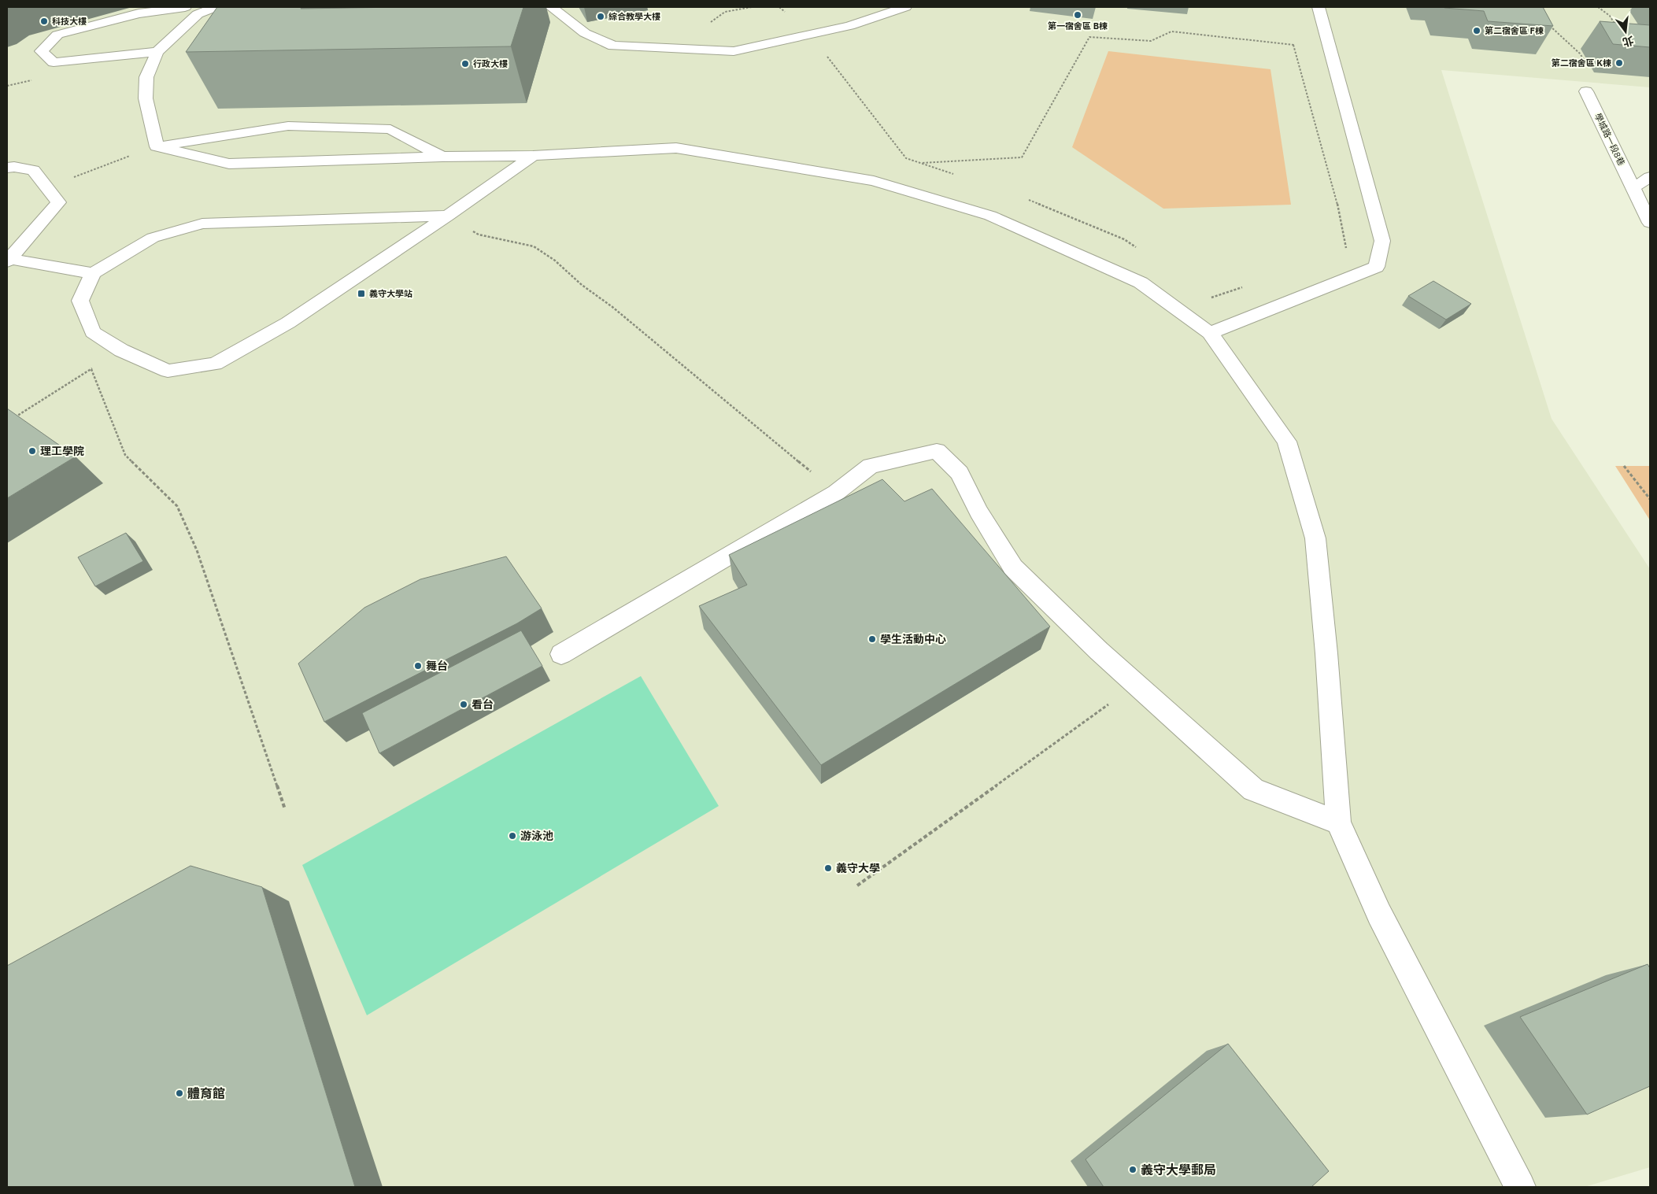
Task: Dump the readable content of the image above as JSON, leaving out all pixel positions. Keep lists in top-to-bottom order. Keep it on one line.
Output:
{"streets":{"street":["學城路一段8巷"]},"places":{"other":["第一宿舍區 B棟","綜合教學大樓","科技大樓","第二宿舍區 F棟","第二宿舍區 K棟","行政大樓","理工學院","學生活動中心","舞台","看台","游泳池","義守大學","體育館","義守大學郵局"],"transit":["義守大學站"]},"north":"bottom"}
